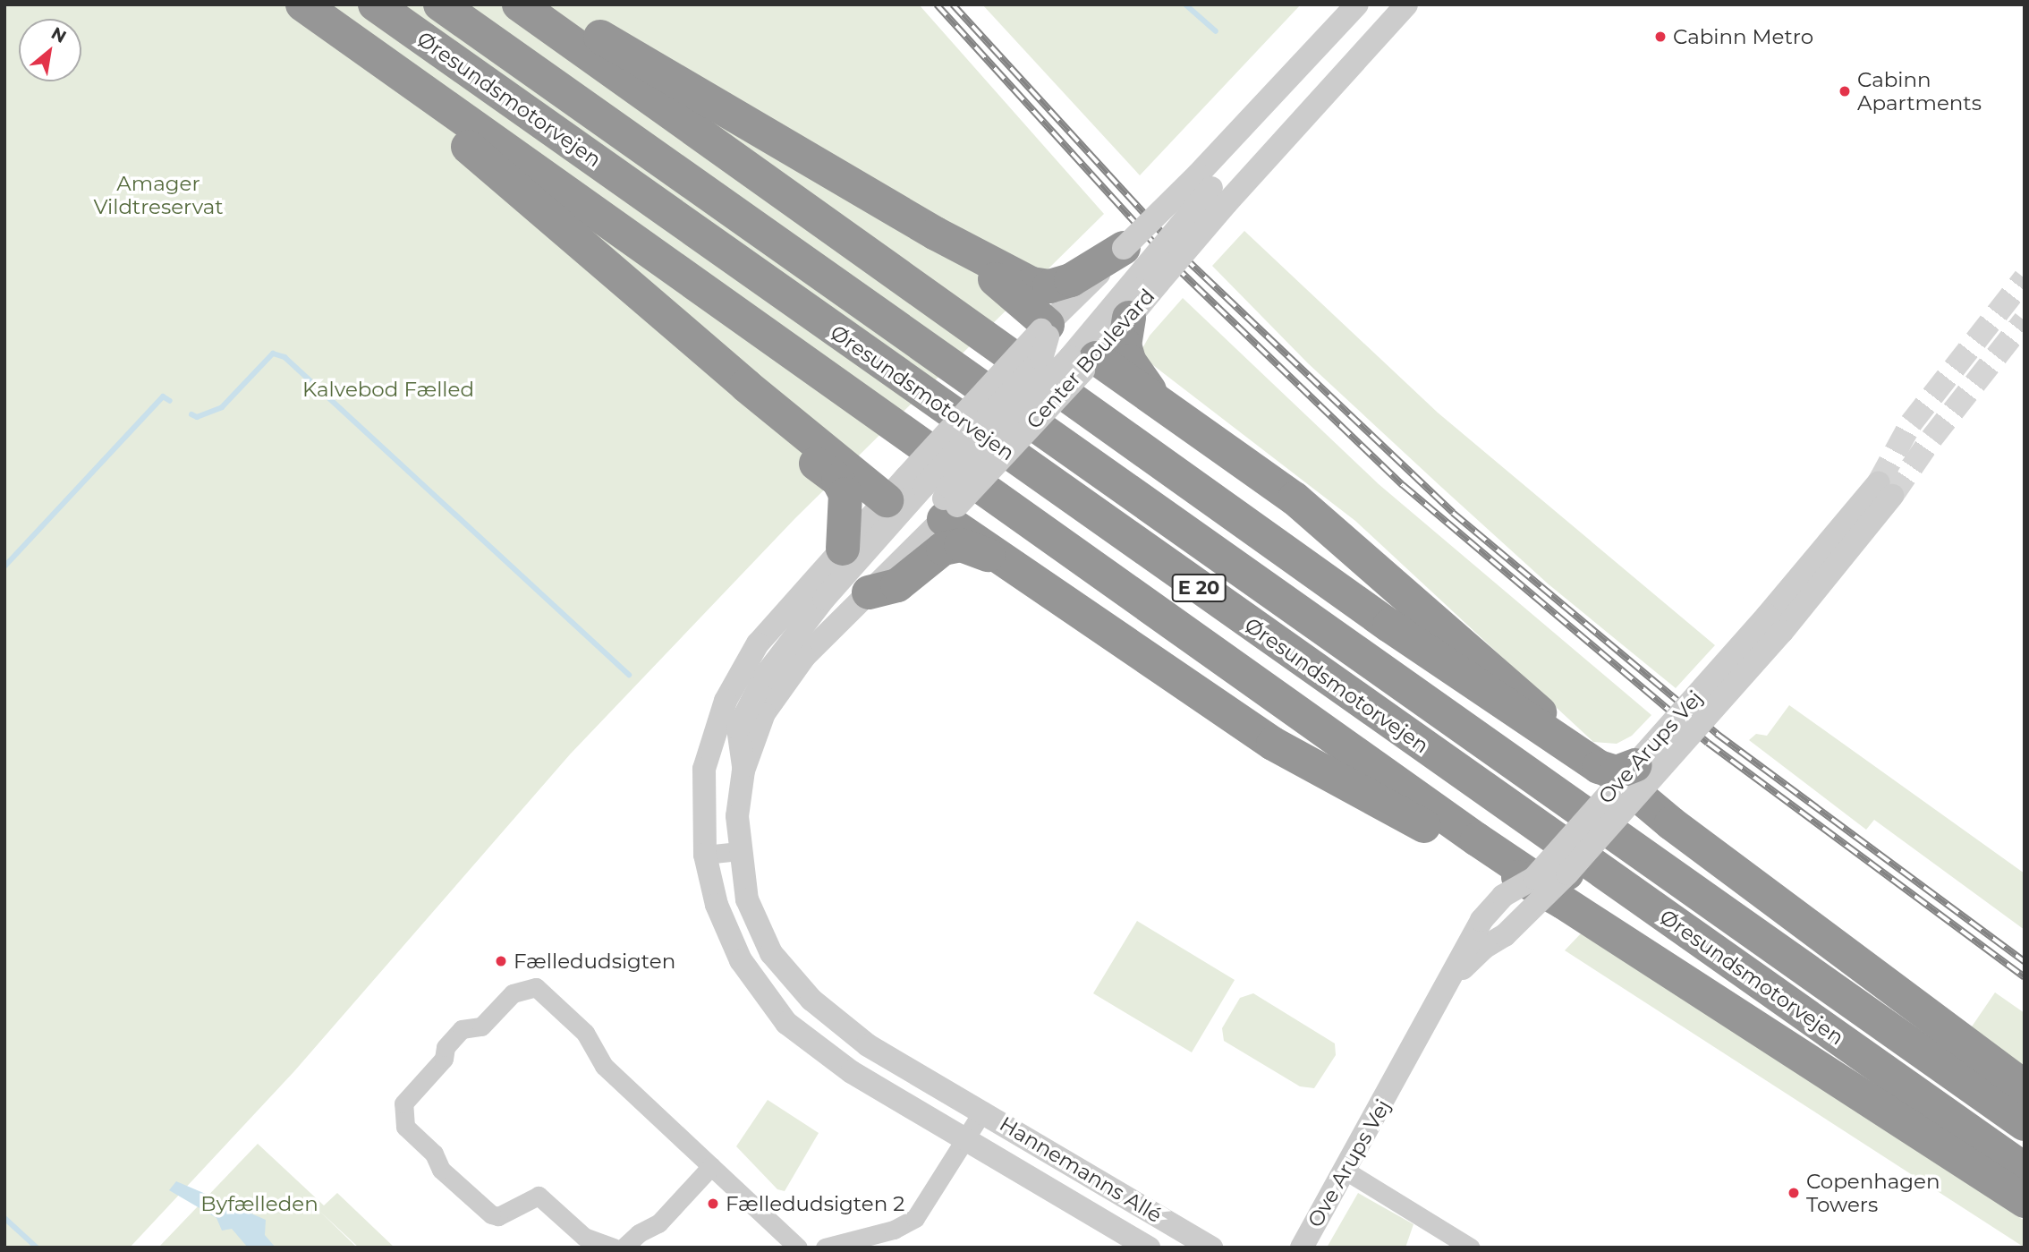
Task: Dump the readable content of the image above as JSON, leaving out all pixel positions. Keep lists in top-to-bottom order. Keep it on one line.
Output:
{"streets":{"highway":["Øresundsmotorvejen","E 20"],"street":["Center Boulevard","Ove Arups Vej","Hannemanns Allé"]},"crossings":[["Center Boulevard","Hannemanns Allé"]],"parks":["Amager Vildtreservat","Kalvebod Fælled","Byfælleden"],"places":["Cabinn Metro","Cabinn Apartments","Fælledudsigten","Copenhagen Towers","Fælledudsigten 2"],"north":"top right"}
